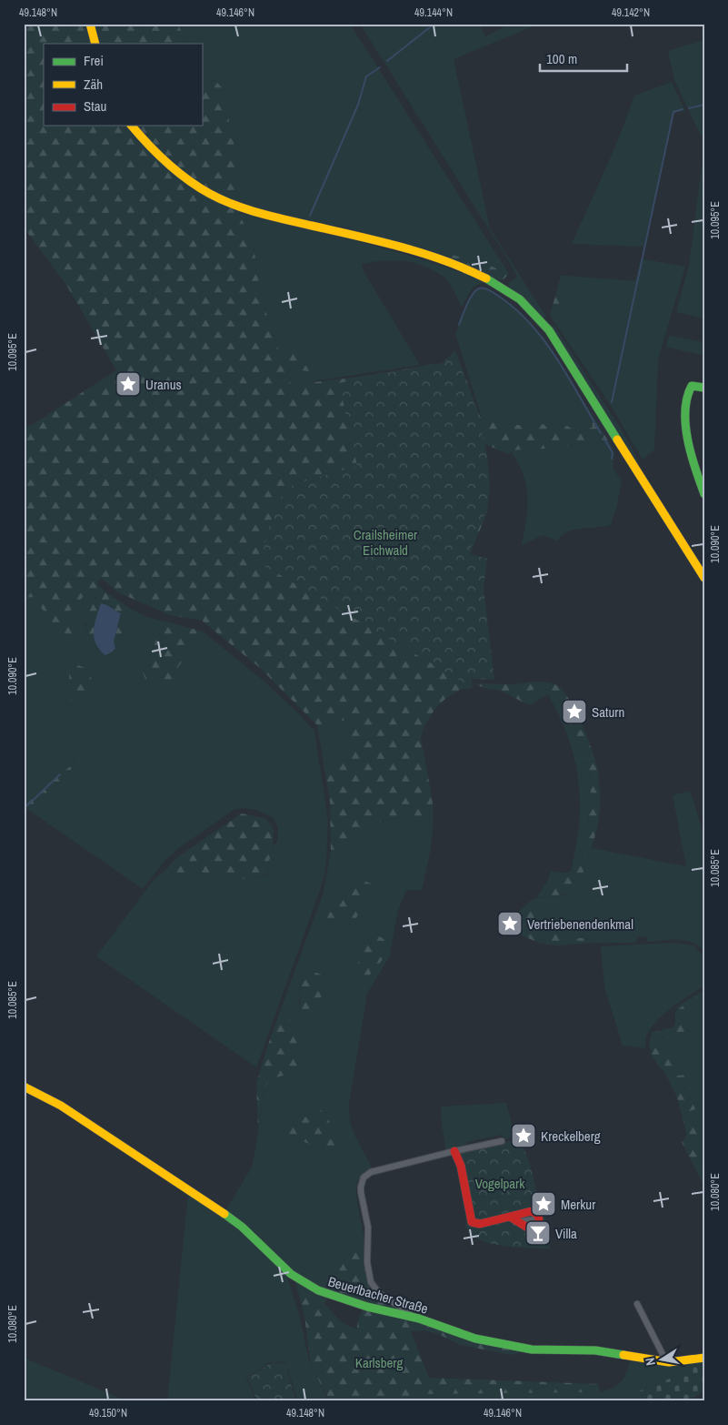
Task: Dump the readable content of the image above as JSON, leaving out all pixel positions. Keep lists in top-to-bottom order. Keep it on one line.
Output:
{"streets":{"street":["Beuerlbacher Straße"]},"parks":["Crailsheimer Eichwald","Vogelpark","Karlsberg"],"places":{"place":["Uranus","Saturn","Vertriebenendenkmal","Kreckelberg","Merkur"],"bar":["Villa"]},"legend":["Frei","Zäh","Stau"],"scale_bar":"100 m","north":"left","coordinates":["49.148°N","49.146°N","49.144°N","49.142°N","10.095°E","10.090°E","10.085°E","10.080°E","49.150°N"]}
